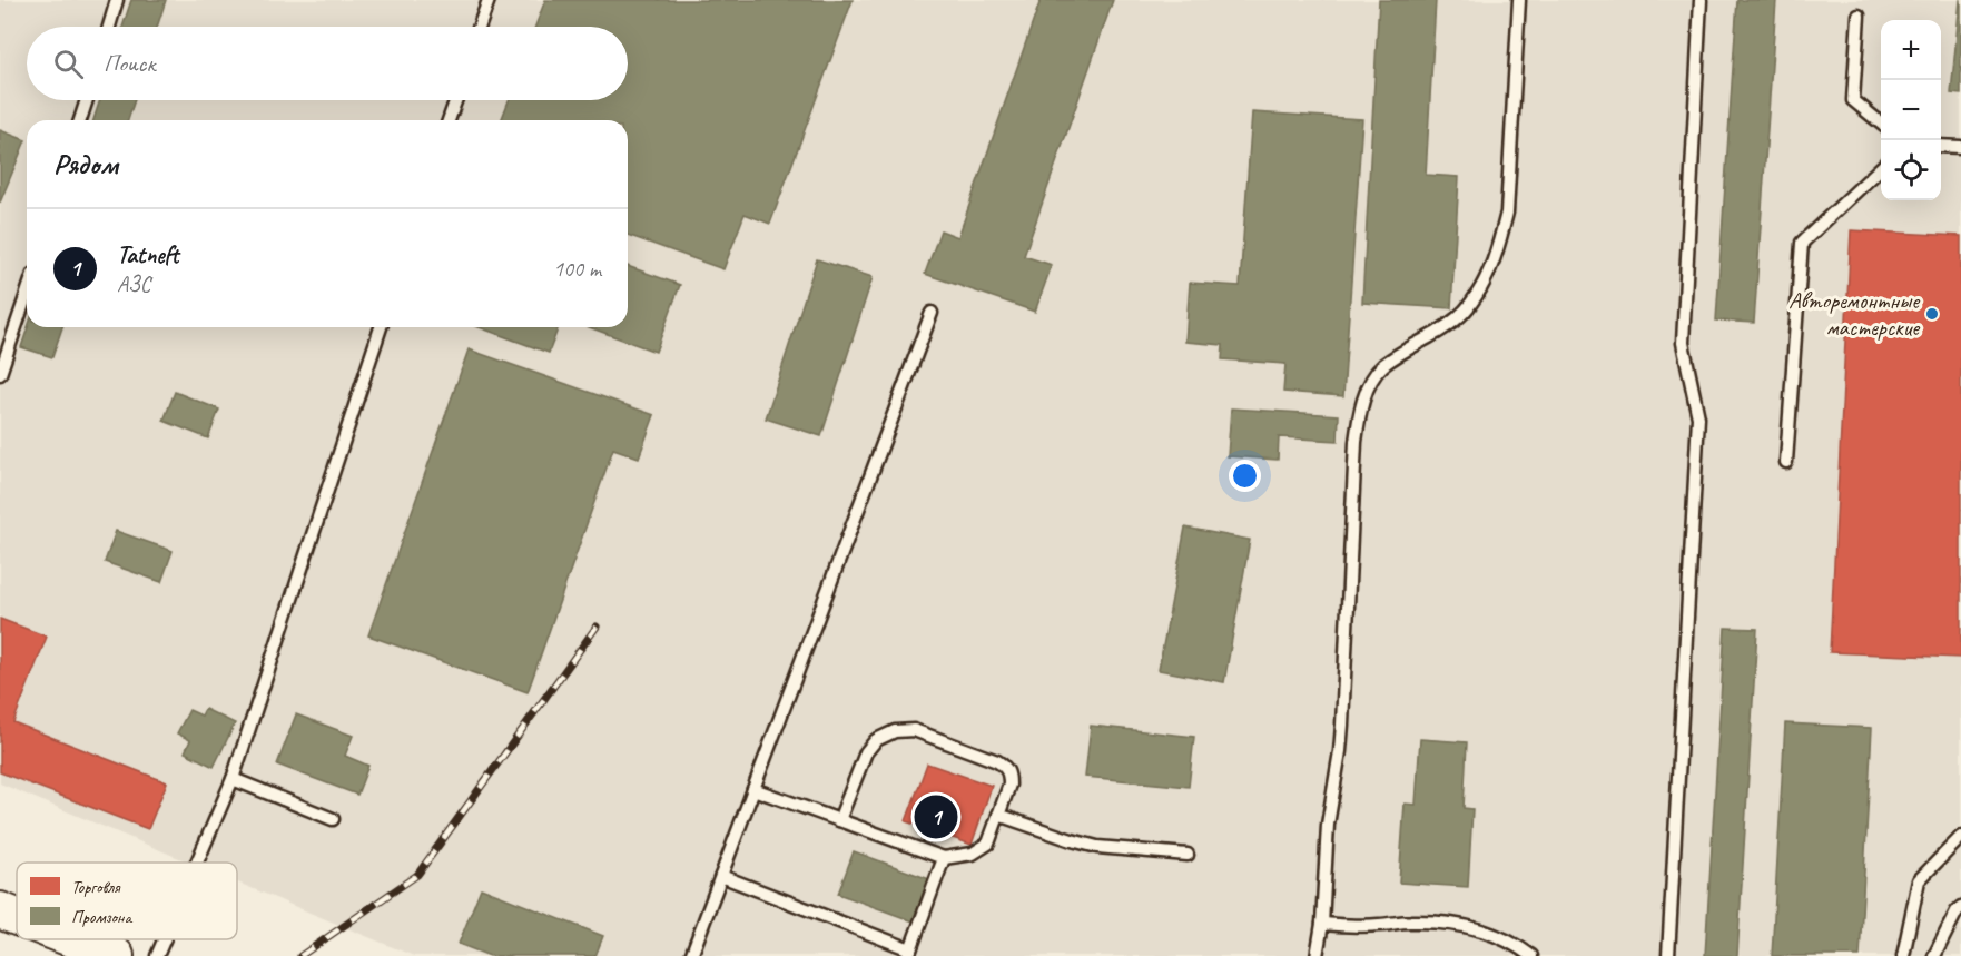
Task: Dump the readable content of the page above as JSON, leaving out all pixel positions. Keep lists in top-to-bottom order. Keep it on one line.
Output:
{"places":["Авторемонтные мастерские"],"legend":["Торговля","Промзона"],"page":{"map_buttons":["+","−"],"search":"Поиск","heading":"Рядом","list":[{"mark":"1","name":"Tatneft","note":"АЗС","value":"100 m"}],"pins":"1"}}
